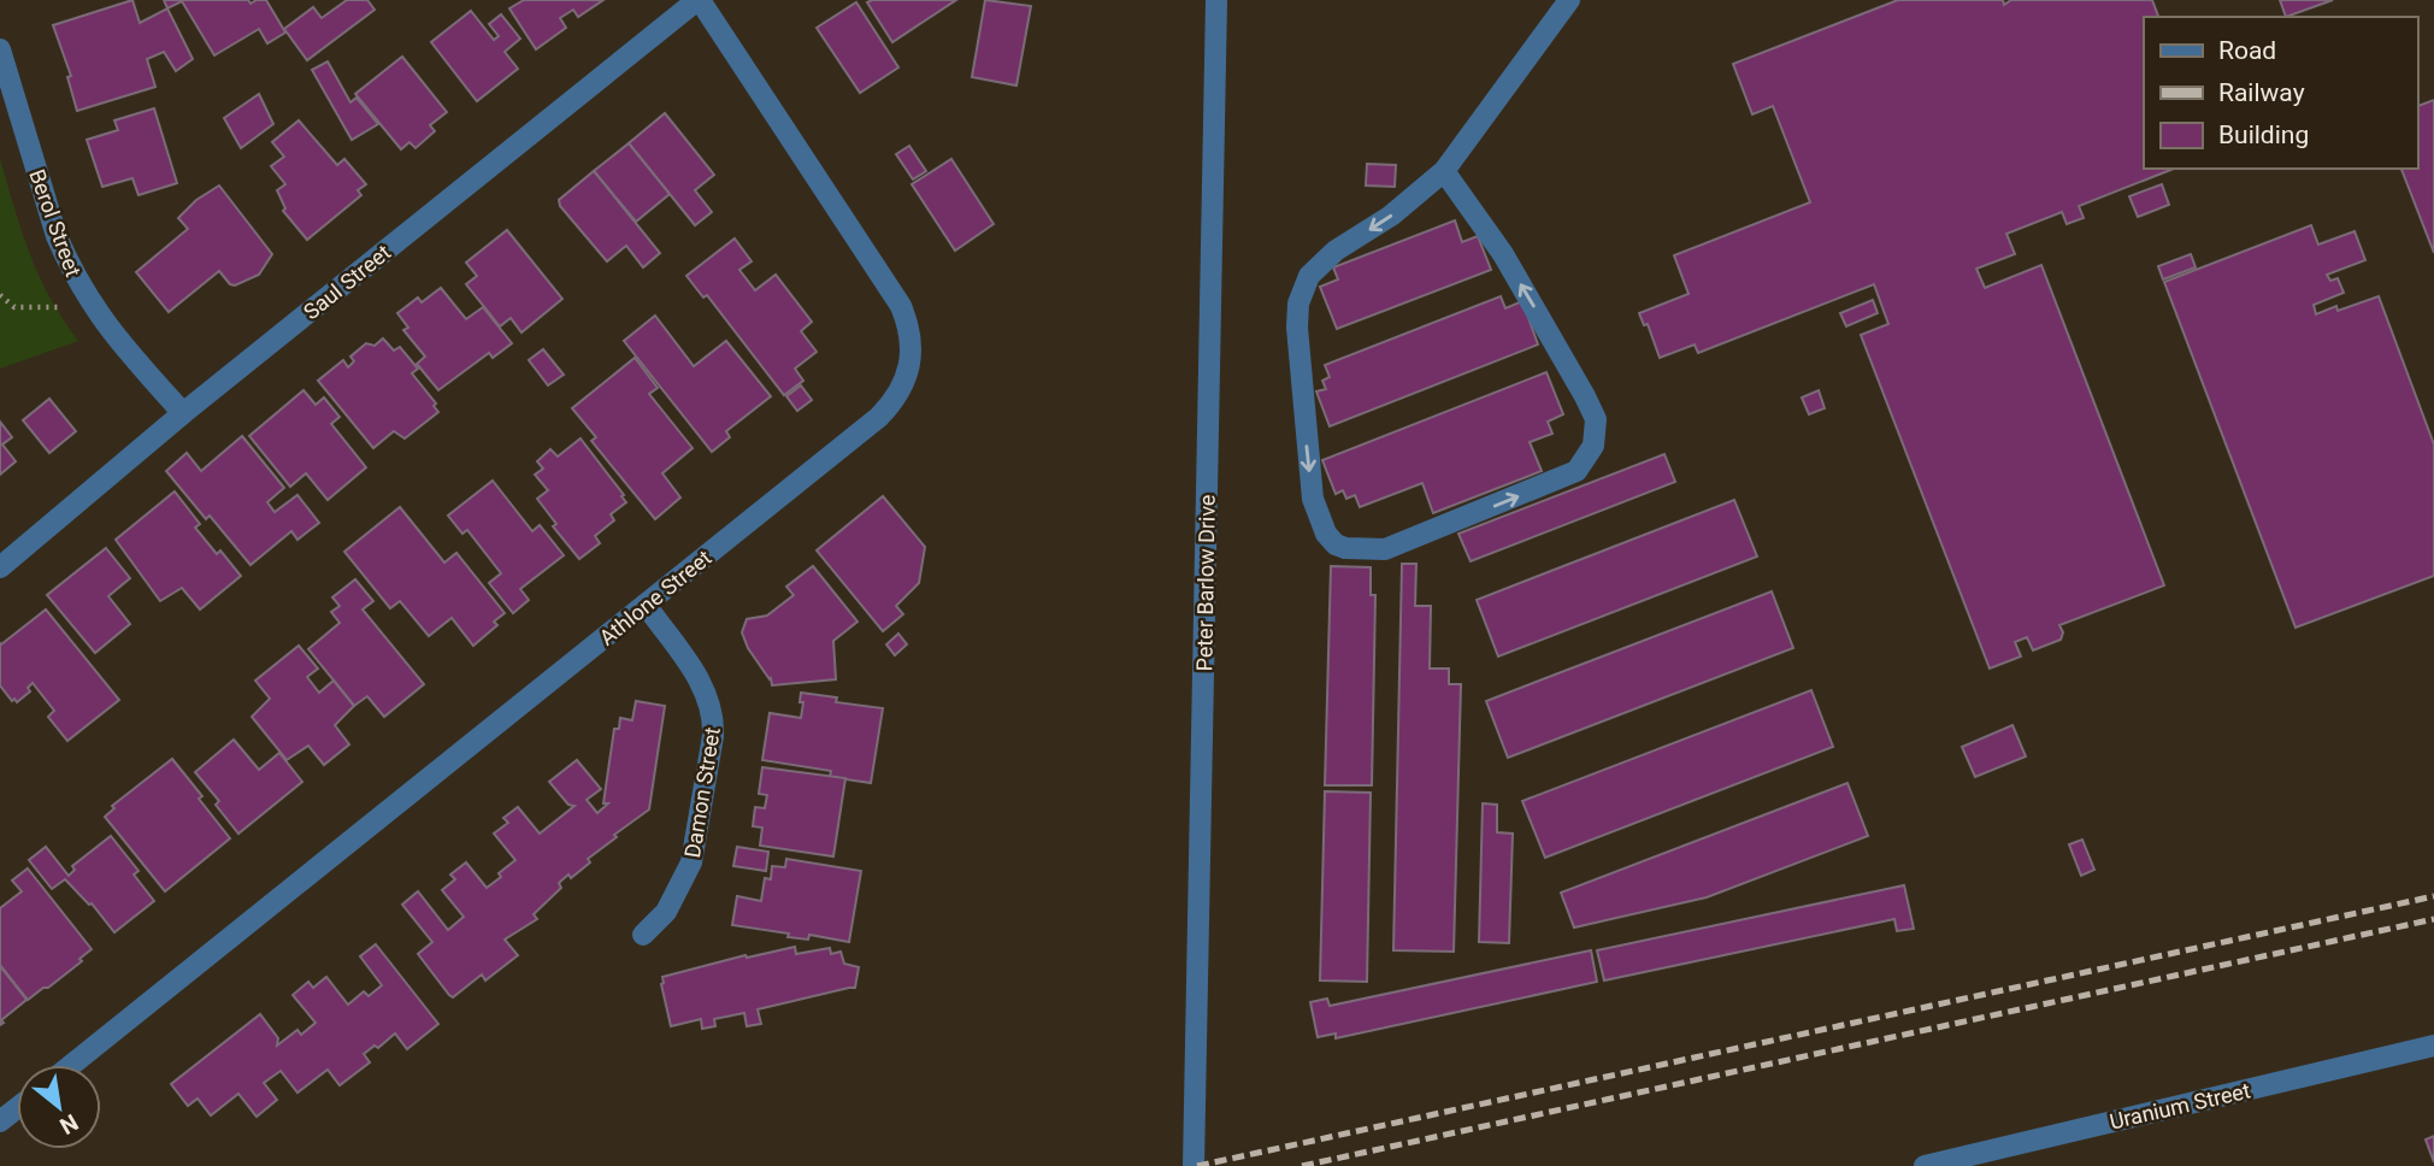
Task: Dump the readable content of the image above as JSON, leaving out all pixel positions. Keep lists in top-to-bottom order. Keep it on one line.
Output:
{"streets":{"street":["Berol Street","Saul Street","Peter Barlow Drive","Athlone Street","Damon Street","Uranium Street"]},"crossings":[["Berol Street","Saul Street"],["Saul Street","Athlone Street"],["Athlone Street","Damon Street"]],"legend":["Road","Railway","Building"],"north":"bottom right"}
